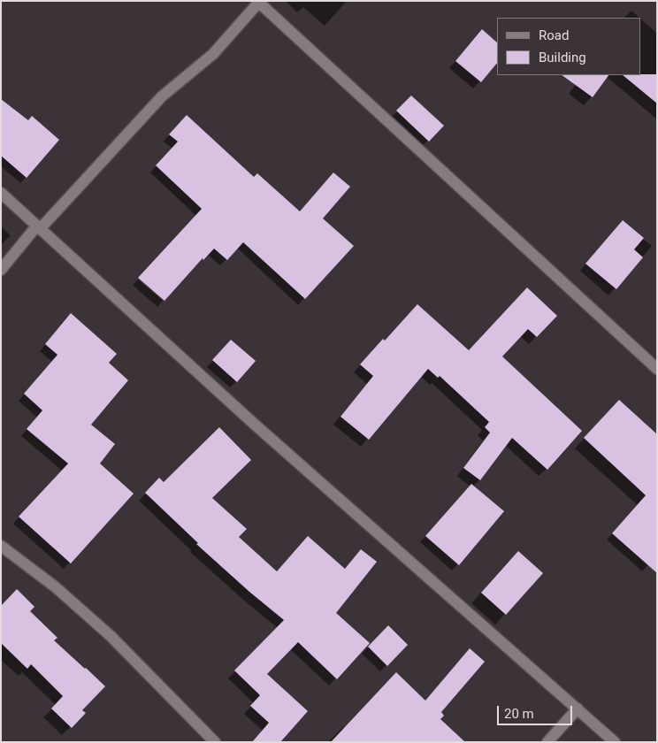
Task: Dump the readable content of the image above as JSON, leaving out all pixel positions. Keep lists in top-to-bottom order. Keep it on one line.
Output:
{"legend":["Road","Building"],"scale_bar":"20 m"}
